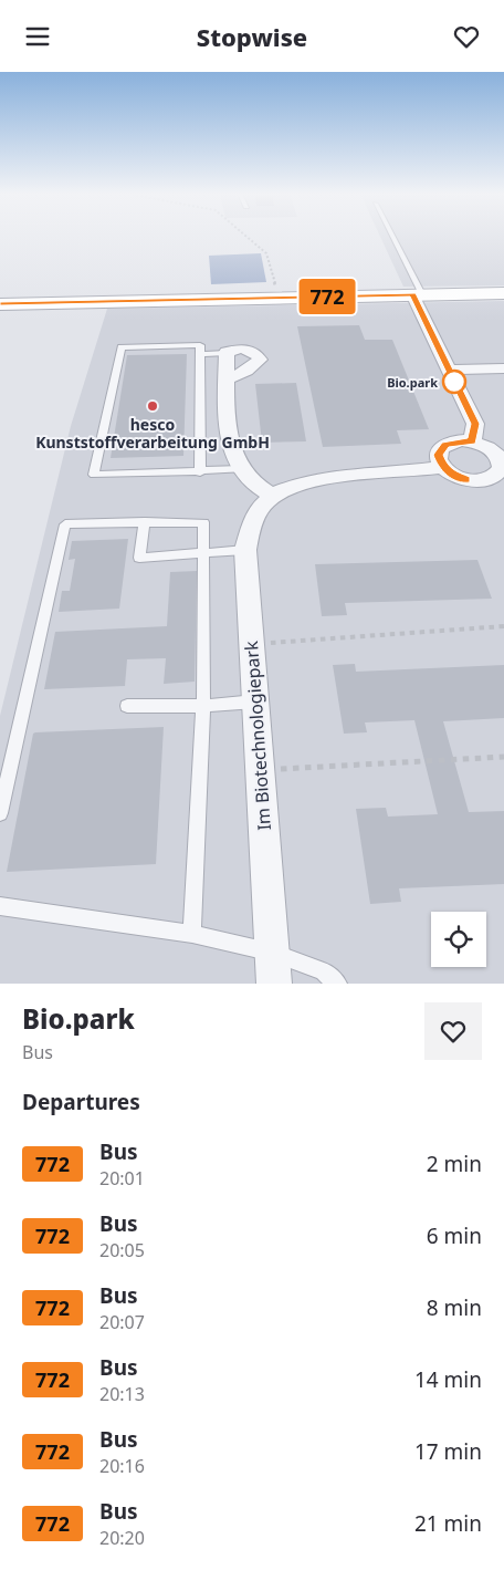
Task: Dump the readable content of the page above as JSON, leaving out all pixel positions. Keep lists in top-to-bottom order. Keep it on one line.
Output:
{"streets":{"street":["Im Biotechnologiepark"]},"places":["Bio.park","hesco Kunststoffverarbeitung GmbH"],"lines":["bus line 772"],"page":{"header":"Stopwise","on_map":"772","heading":[["Bio.park","Bus"],"Departures"],"list":[{"mark":"772","name":"Bus","note":"20:01","value":"2 min"},{"mark":"772","name":"Bus","note":"20:05","value":"6 min"},{"mark":"772","name":"Bus","note":"20:07","value":"8 min"},{"mark":"772","name":"Bus","note":"20:13","value":"14 min"},{"mark":"772","name":"Bus","note":"20:16","value":"17 min"},{"mark":"772","name":"Bus","note":"20:20","value":"21 min"}]}}
